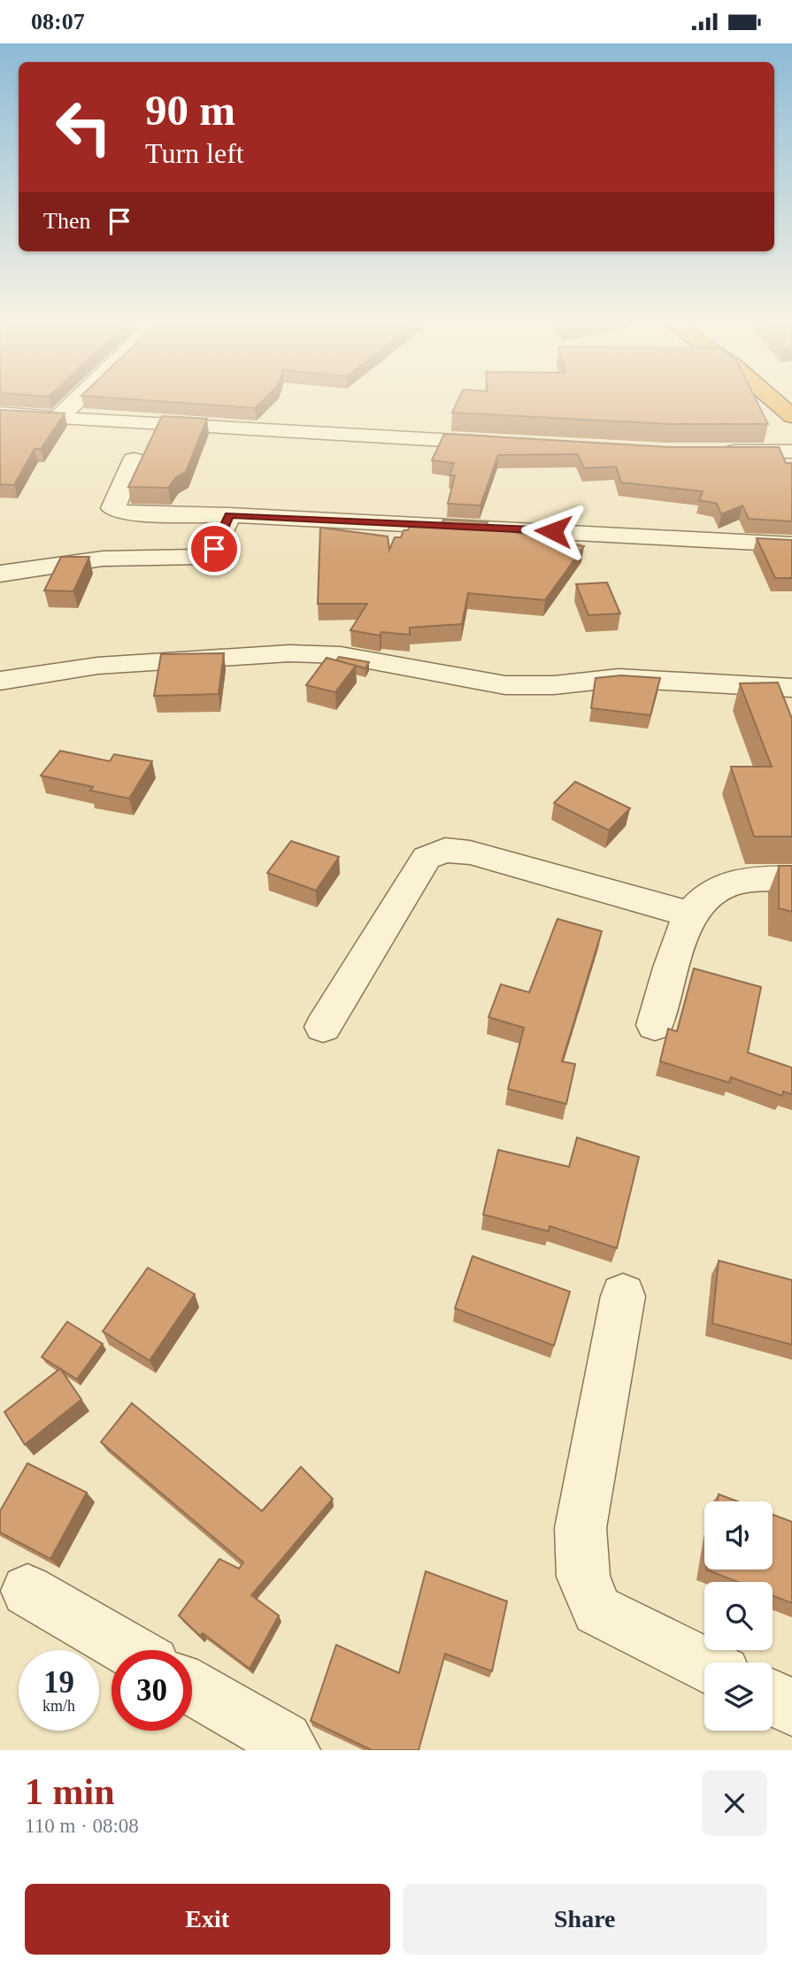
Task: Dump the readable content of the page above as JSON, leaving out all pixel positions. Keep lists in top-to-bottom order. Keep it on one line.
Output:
{"page":{"status":"08:07","turn":["90 m","Turn left"],"then":"Then","speed":"19 km/h","limit":"30","heading":["1 min","110 m · 08:08"],"buttons":["Exit","Share"]}}
